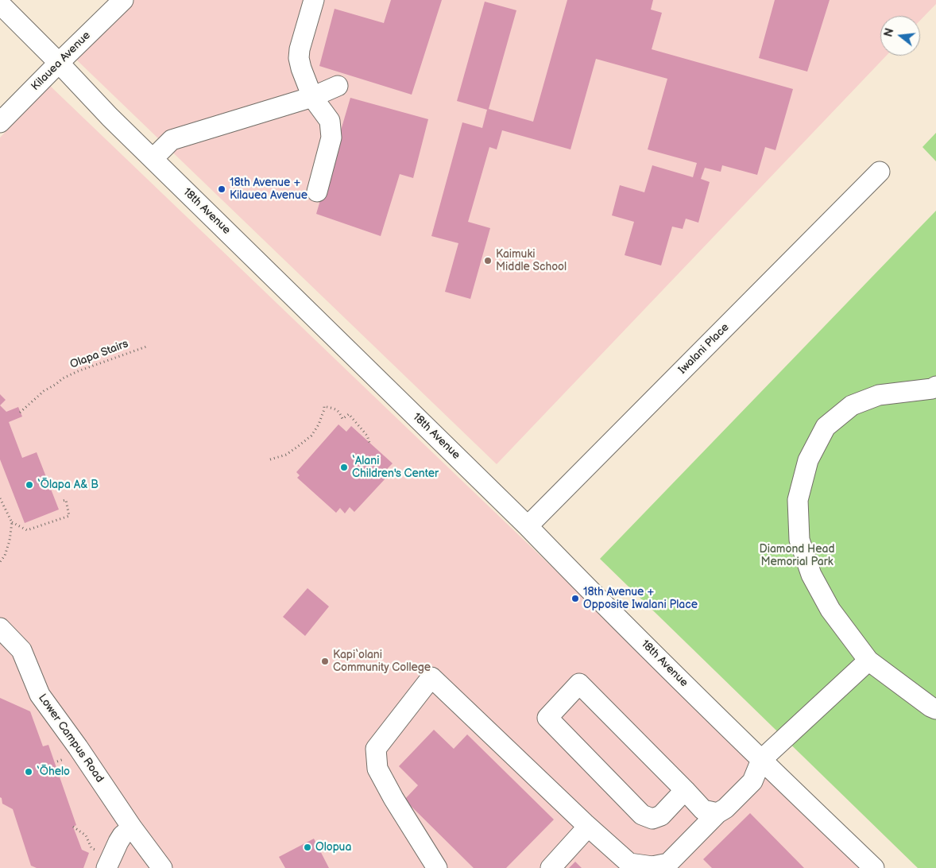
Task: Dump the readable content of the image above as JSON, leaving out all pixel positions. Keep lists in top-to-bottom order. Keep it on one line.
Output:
{"streets":{"street":["Kilauea Avenue","18th Avenue","Iwalani Place","Lower Campus Road"],"path":["Olapa Stairs"]},"crossings":[["Kilauea Avenue","18th Avenue"],["18th Avenue","Iwalani Place"]],"parks":["Diamond Head Memorial Park"],"places":["18th Avenue + Kilauea Avenue","Kaimuki Middle School","‘Alani Children's Center","‘Ōlapa A& B","18th Avenue + Opposite Iwalani Place","Kapi‘olani Community College","‘Ōhelo","Olopua"],"north":"left"}
